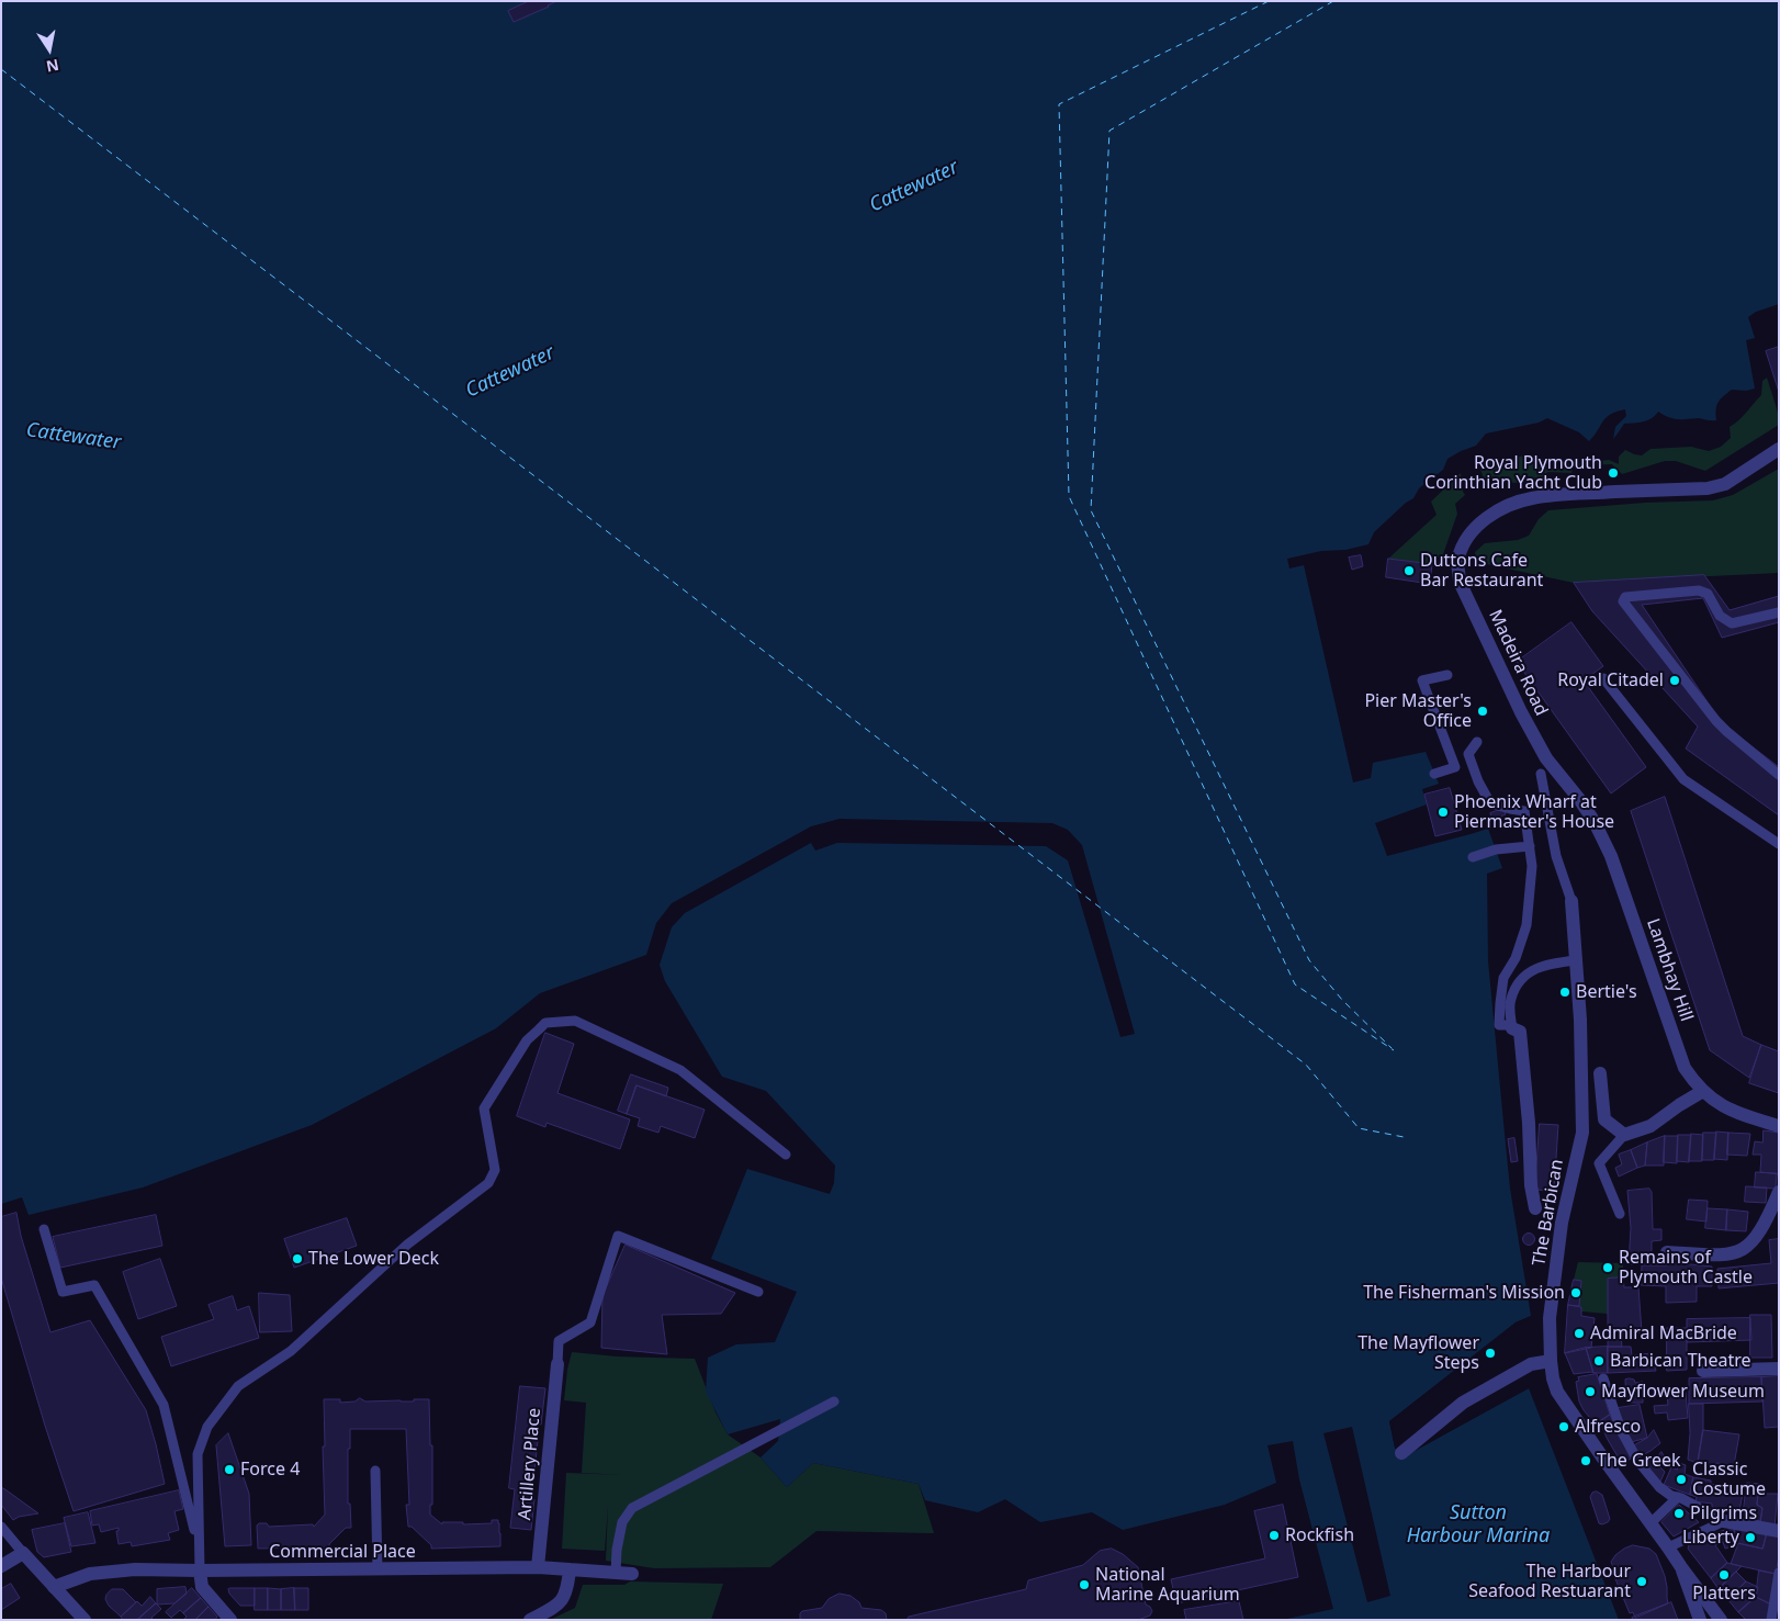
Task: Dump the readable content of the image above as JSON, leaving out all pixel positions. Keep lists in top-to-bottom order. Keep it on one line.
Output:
{"streets":{"street":["Madeira Road","Lambhay Hill","The Barbican","Artillery Place","Commercial Place"]},"crossings":[["Madeira Road","Lambhay Hill"],["Artillery Place","Commercial Place"]],"water":["Cattewater","Sutton Harbour Marina"],"places":["Royal Plymouth Corinthian Yacht Club","Duttons Cafe Bar Restaurant","Royal Citadel","Pier Master's Office","Phoenix Wharf at Piermaster's House","Bertie's","The Lower Deck","Remains of Plymouth Castle","The Fisherman's Mission","Admiral MacBride","The Mayflower Steps","Barbican Theatre","Mayflower Museum","Alfresco","The Greek","Force 4","Classic Costume","Pilgrims","Rockfish","Liberty","Platters","The Harbour Seafood Restuarant","National Marine Aquarium"],"north":"bottom"}
